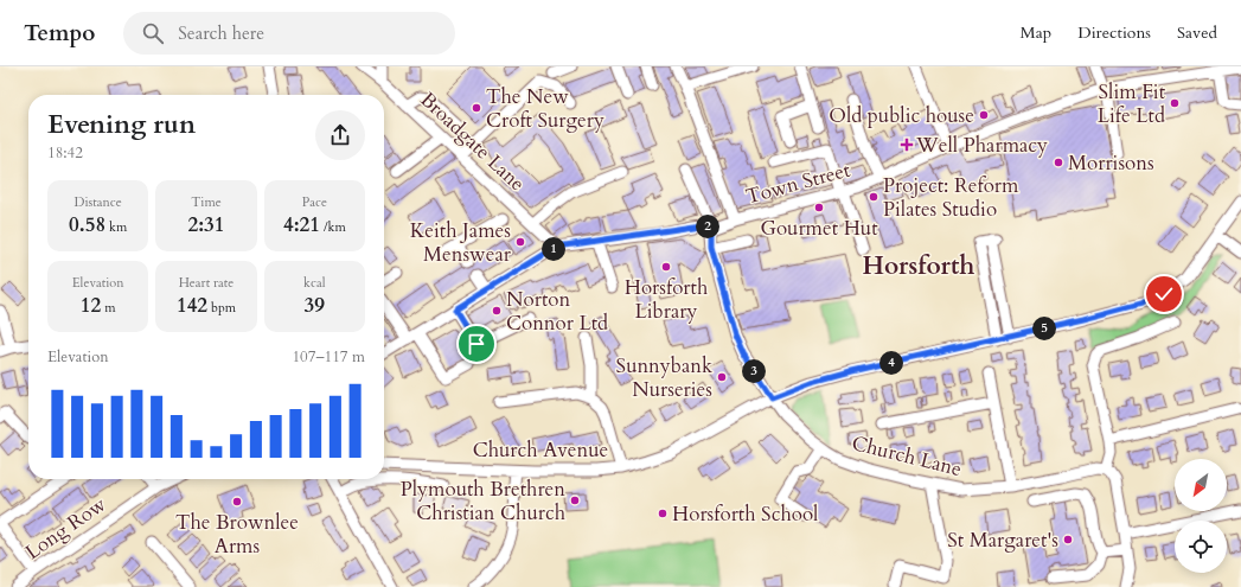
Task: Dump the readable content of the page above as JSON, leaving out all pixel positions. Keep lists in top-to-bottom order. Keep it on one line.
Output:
{"streets":{"street":["Broadgate Lane","Town Street","Church Avenue","Church Lane","Long Row"]},"crossings":[["Broadgate Lane","Town Street"],["Town Street","Church Lane"],["Church Avenue","Church Lane"]],"districts":["Horsforth"],"places":{"other":["Slim Fit Life Ltd","The New Croft Surgery","Old public house","Morrisons","Project: Reform Pilates Studio","Gourmet Hut","Keith James Menswear","Horsforth Library","Norton Connor Ltd","Sunnybank Nurseries","Plymouth Brethren Christian Church","The Brownlee Arms","Horsforth School","St Margaret's"],"health":["Well Pharmacy"]},"north":"bottom left","page":{"header":"Tempo","search":"Search here","nav":["Map","Directions","Saved"],"heading":["Evening run","18:42"],"stats":[["Distance","0.58 km"],["Time","2:31"],["Pace","4:21 /km"],["Elevation","12 m"],["Heart rate","142 bpm"],["kcal","39"]],"pins":["2","1","5","4","3"],"chart":["Elevation","107–117 m"]}}
